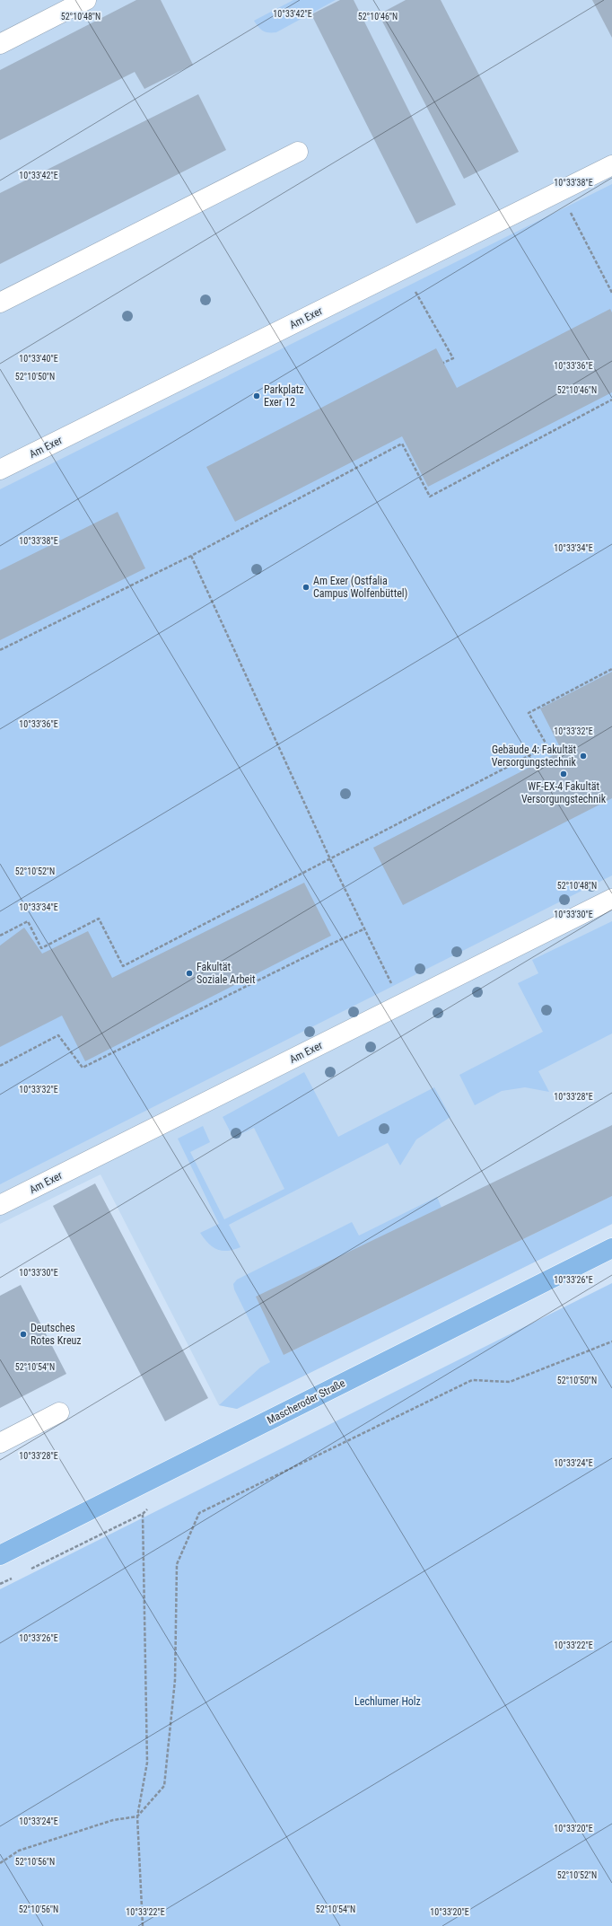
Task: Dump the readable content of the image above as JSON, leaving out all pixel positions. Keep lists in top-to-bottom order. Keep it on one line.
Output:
{"streets":{"main road":["Mascheroder Straße"],"street":["Am Exer"]},"parks":["Lechlumer Holz"],"places":["Parkplatz Exer 12","Am Exer (Ostfalia Campus Wolfenbüttel)","Gebäude 4: Fakultät Versorgungstechnik","WF-EX-4 Fakultät Versorgungstechnik","Fakultät Soziale Arbeit","Deutsches Rotes Kreuz"],"coordinates":["10°33'42\"E","52°10'48\"N","52°10'46\"N","10°33'38\"E","10°33'40\"E","10°33'36\"E","52°10'50\"N","10°33'34\"E","10°33'32\"E","52°10'52\"N","10°33'30\"E","10°33'28\"E","10°33'26\"E","52°10'54\"N","10°33'24\"E","10°33'22\"E","10°33'20\"E","52°10'56\"N"]}
